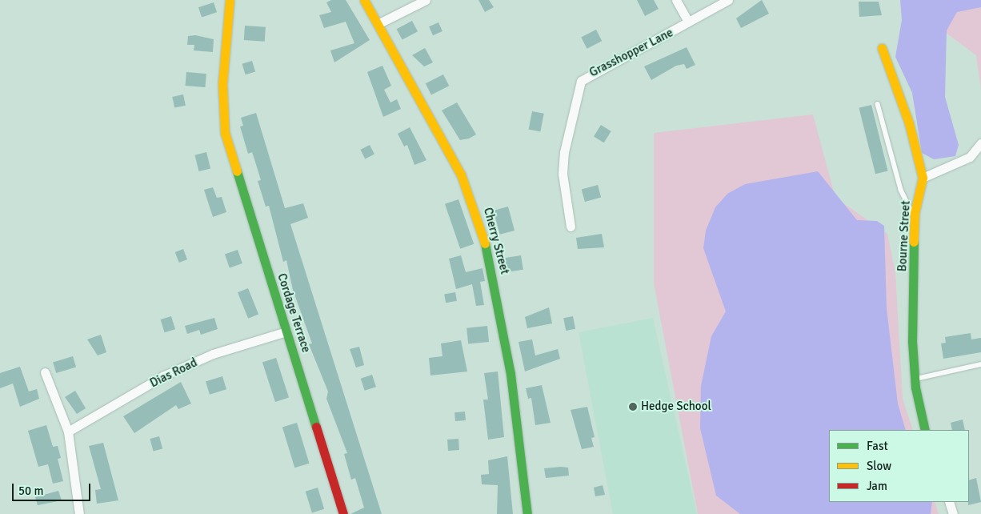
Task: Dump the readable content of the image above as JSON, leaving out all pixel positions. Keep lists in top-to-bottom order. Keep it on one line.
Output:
{"streets":{"street":["Grasshopper Lane","Bourne Street","Cherry Street","Cordage Terrace","Dias Road"]},"crossings":[["Cordage Terrace","Dias Road"]],"places":["Hedge School"],"legend":["Fast","Slow","Jam"],"scale_bar":"50 m"}
